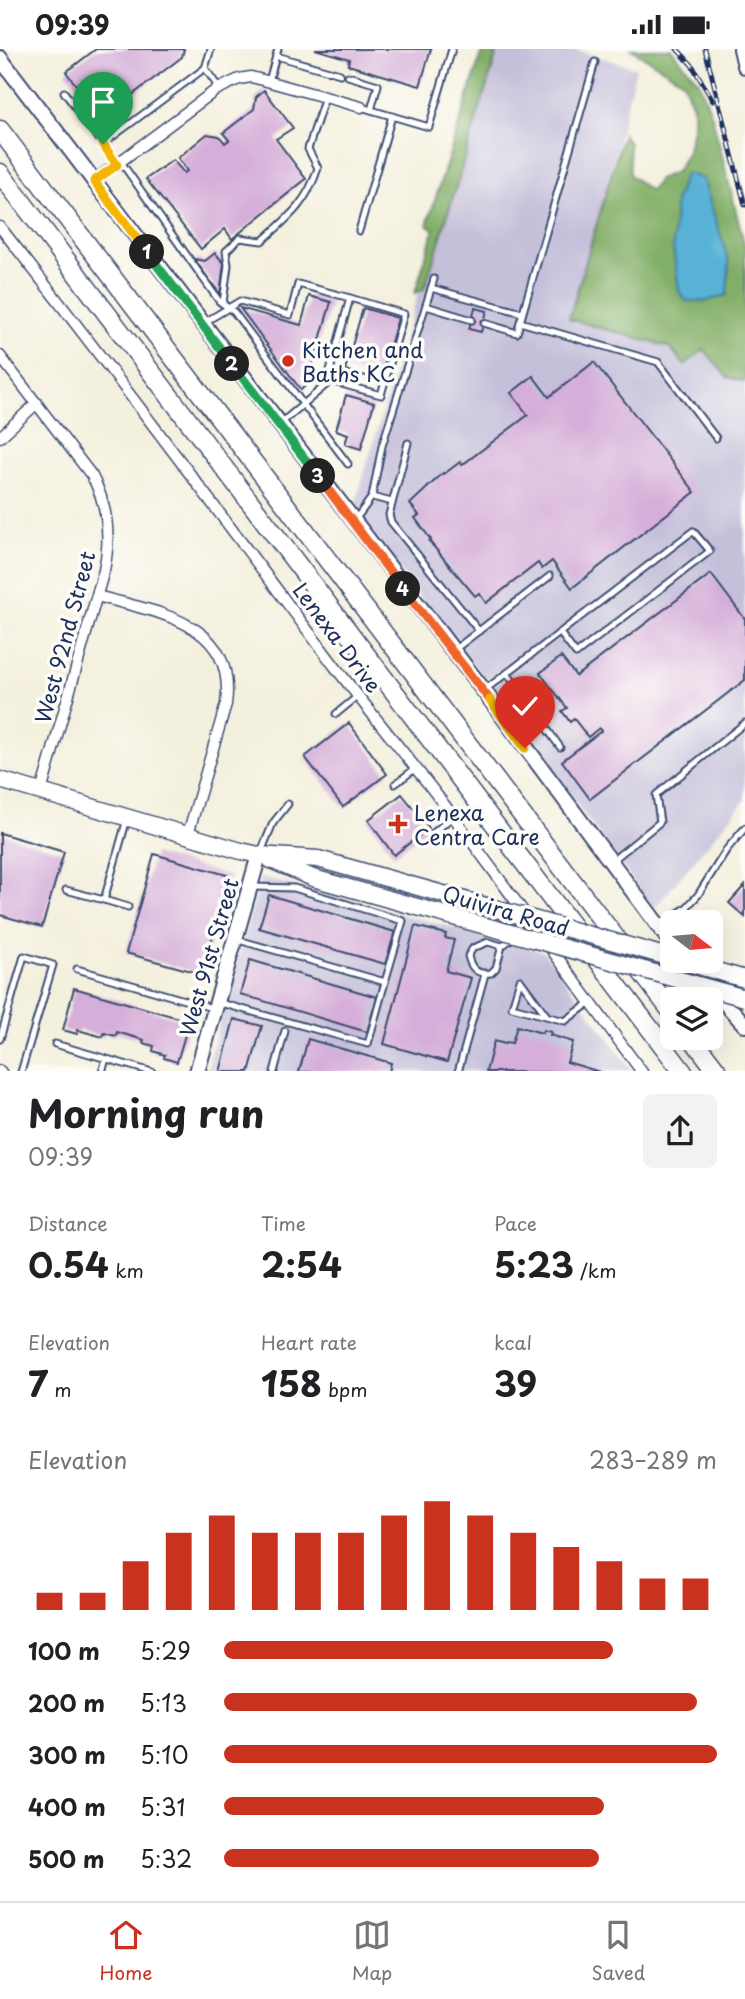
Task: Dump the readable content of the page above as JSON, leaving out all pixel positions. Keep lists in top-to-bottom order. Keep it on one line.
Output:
{"streets":{"main road":["Quivira Road"],"street":["West 92nd Street","Lenexa Drive","West 91st Street"]},"crossings":[["West 92nd Street","Quivira Road"],["Quivira Road","West 91st Street"]],"places":{"other":["Kitchen and Baths KC"],"health":["Lenexa Centra Care"]},"north":"right","page":{"status":"09:39","pins":["1","2","3","4"],"heading":["Morning run","09:39"],"stats":[["Distance","0.54 km"],["Time","2:54"],["Pace","5:23 /km"],["Elevation","7 m"],["Heart rate","158 bpm"],["kcal","39"]],"chart":["Elevation","283–289 m"],"list":[{"name":"100 m","note":"5:29"},{"name":"200 m","note":"5:13"},{"name":"300 m","note":"5:10"},{"name":"400 m","note":"5:31"},{"name":"500 m","note":"5:32"}],"tabs":["Home","Map","Saved"]}}
